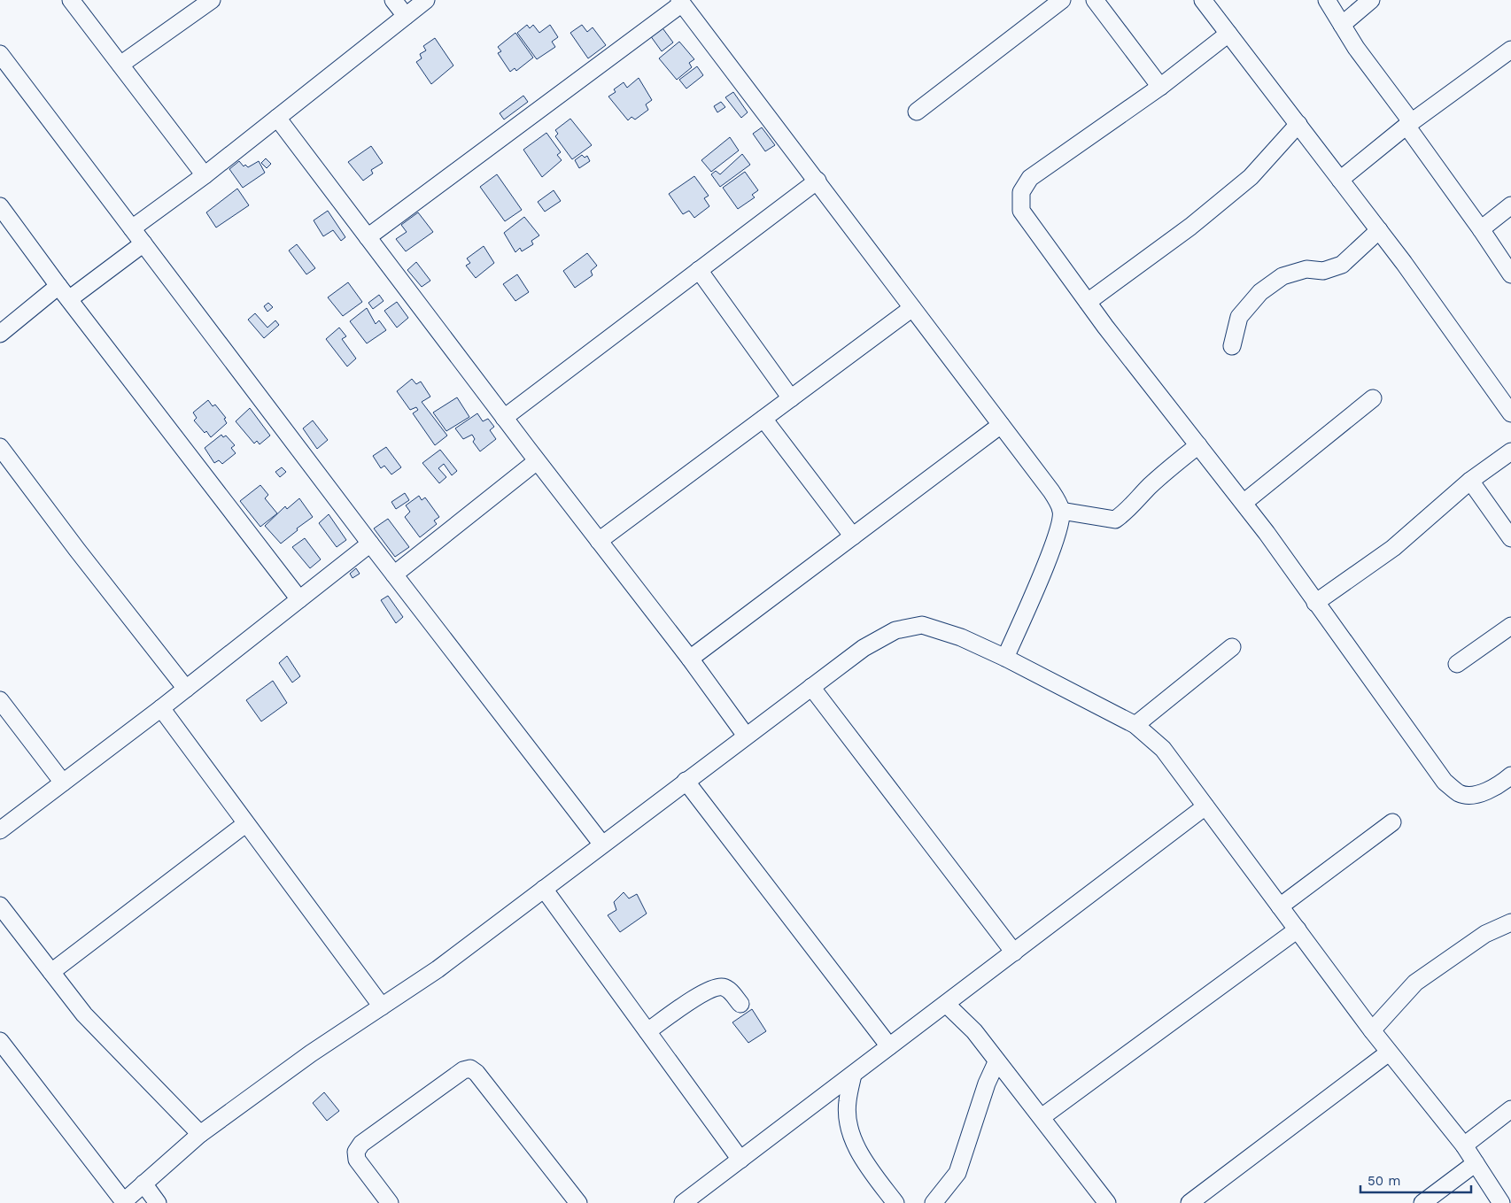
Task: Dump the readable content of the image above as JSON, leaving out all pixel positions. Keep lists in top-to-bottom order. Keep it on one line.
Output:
{"scale_bar":"50 m"}
